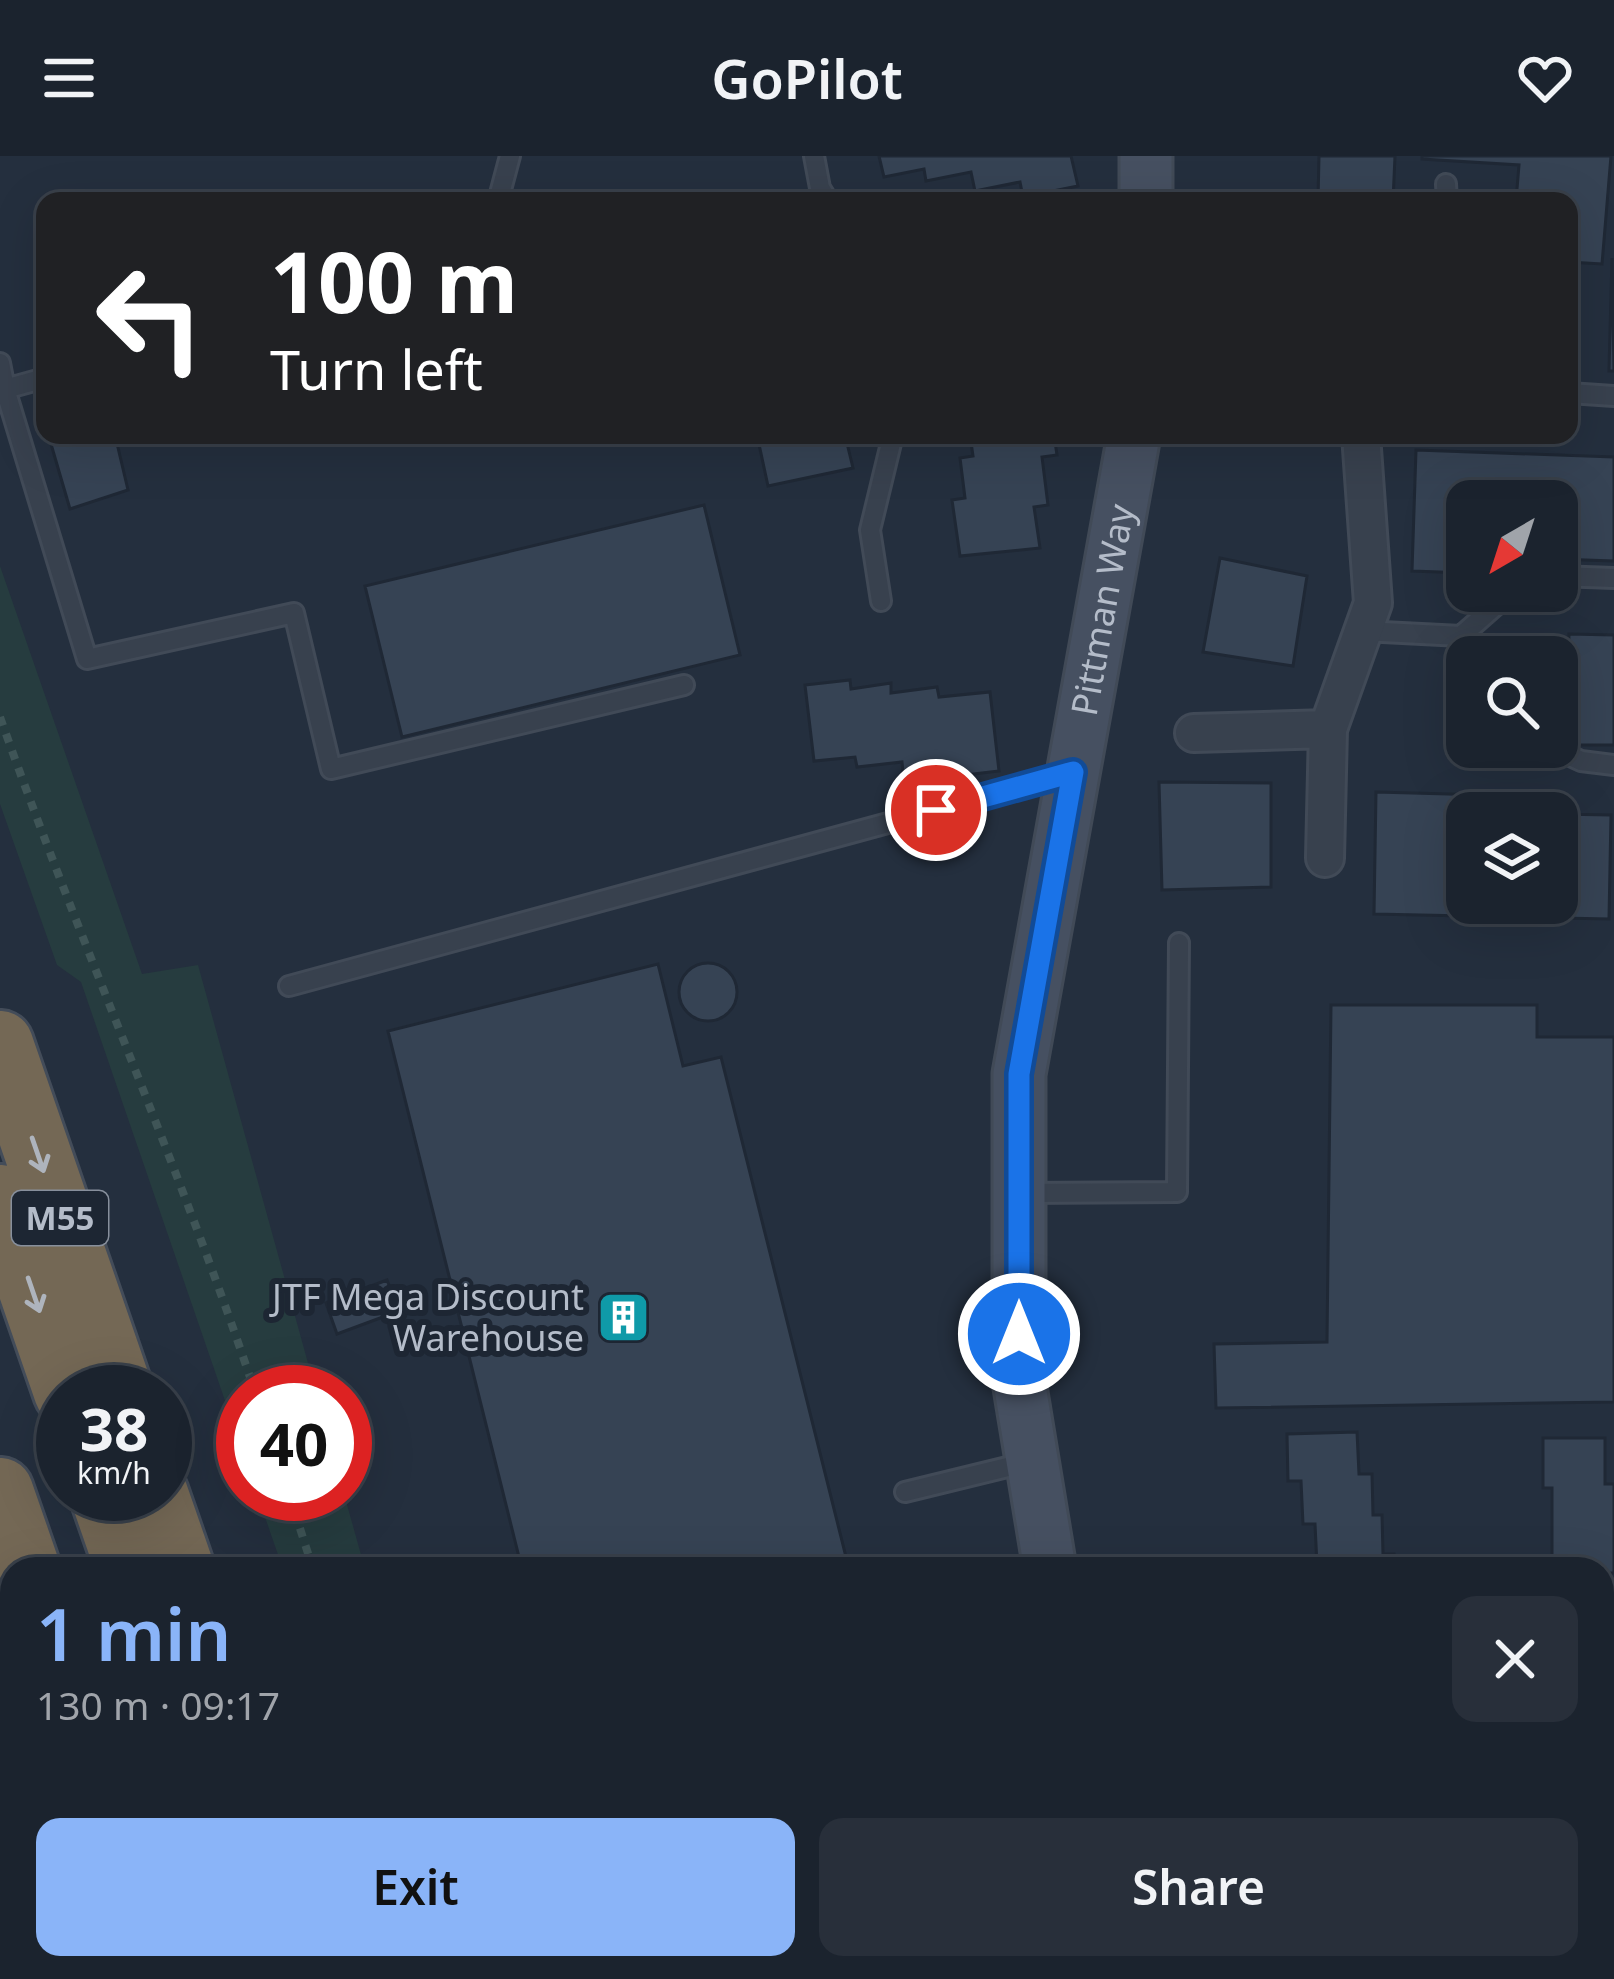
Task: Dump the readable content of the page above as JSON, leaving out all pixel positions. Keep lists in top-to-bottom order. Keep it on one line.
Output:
{"streets":{"highway":["M55"],"street":["Pittman Way"]},"places":{"building":["JTF Mega Discount Warehouse"]},"north":"bottom left","page":{"header":"GoPilot","turn":["100 m","Turn left"],"speed":"38 km/h","limit":"40","heading":["1 min","130 m · 09:17"],"buttons":["Exit","Share"]}}
